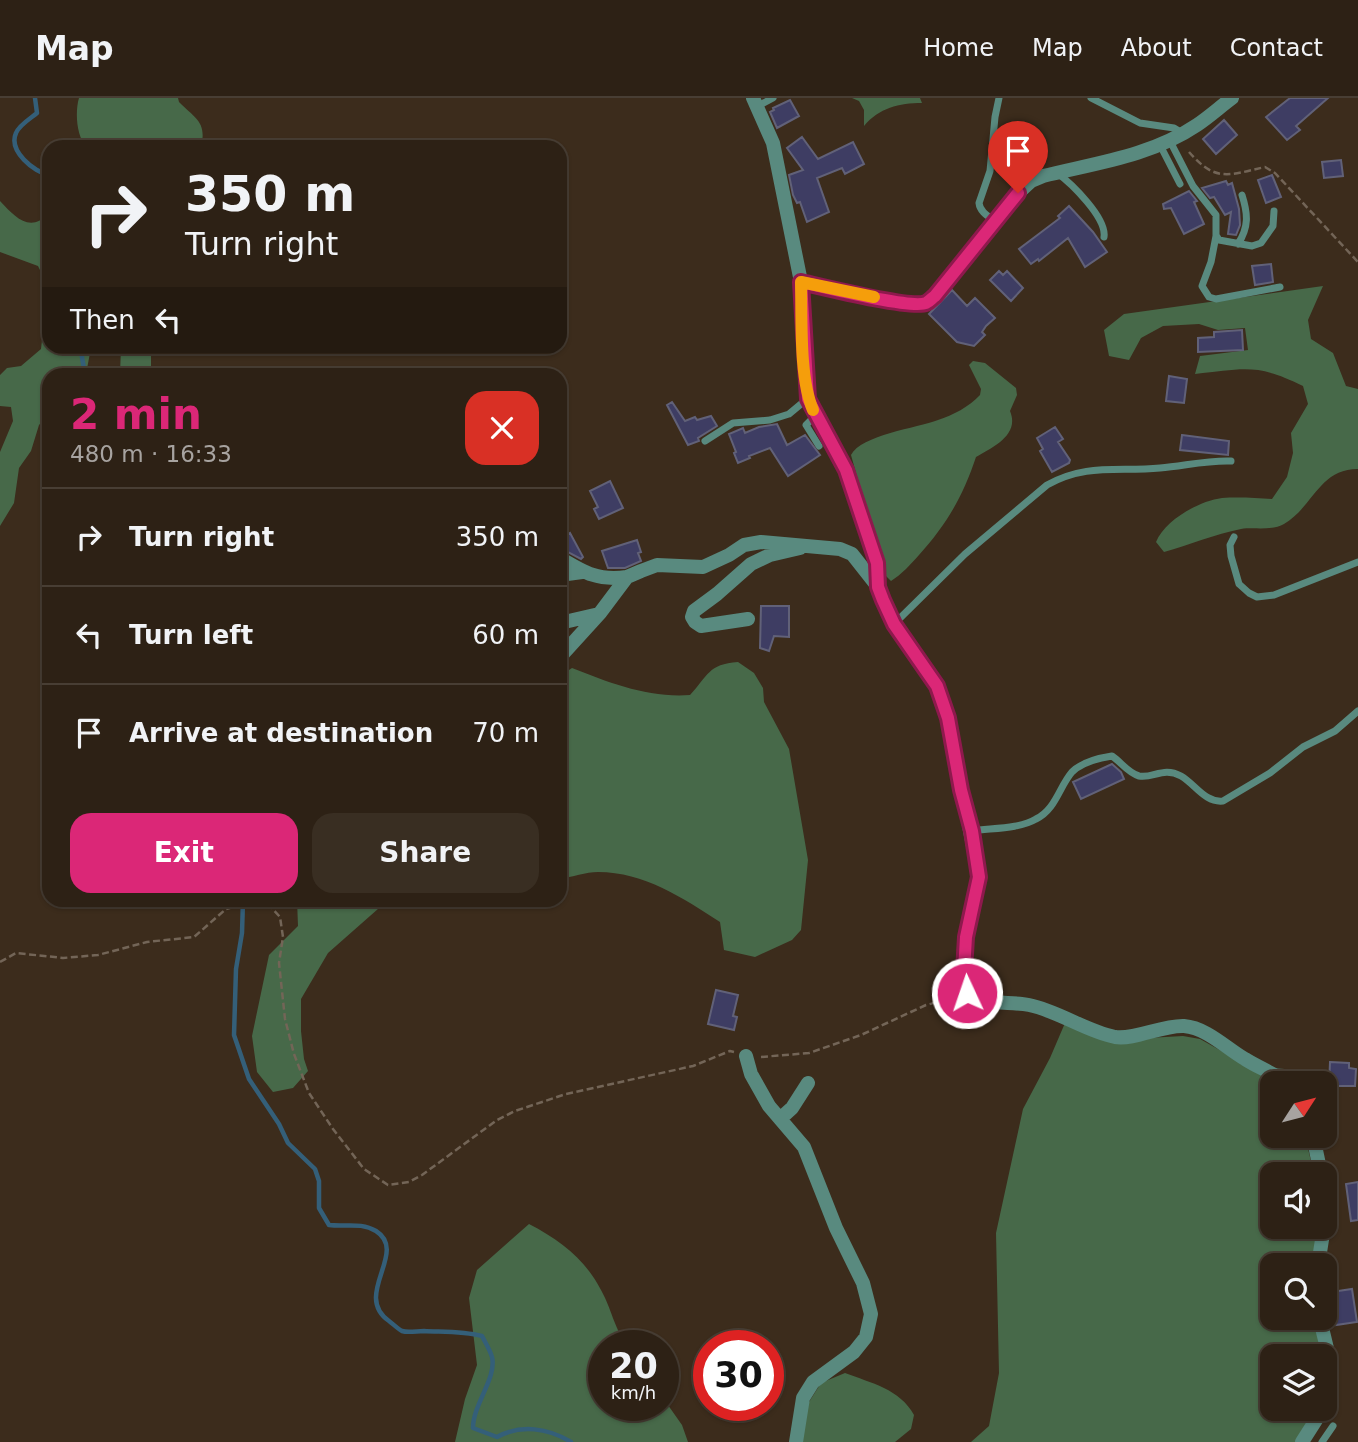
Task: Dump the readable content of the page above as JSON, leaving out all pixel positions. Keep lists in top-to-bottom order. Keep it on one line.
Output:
{"north":"top right","page":{"header":"Map","nav":["Home","Map","About","Contact"],"turn":["350 m","Turn right"],"then":"Then","heading":["2 min","480 m · 16:33"],"list":[{"name":"Turn right","value":"350 m"},{"name":"Turn left","value":"60 m"},{"name":"Arrive at destination","value":"70 m"}],"buttons":["Exit","Share"],"speed":"20 km/h","limit":"30"}}
